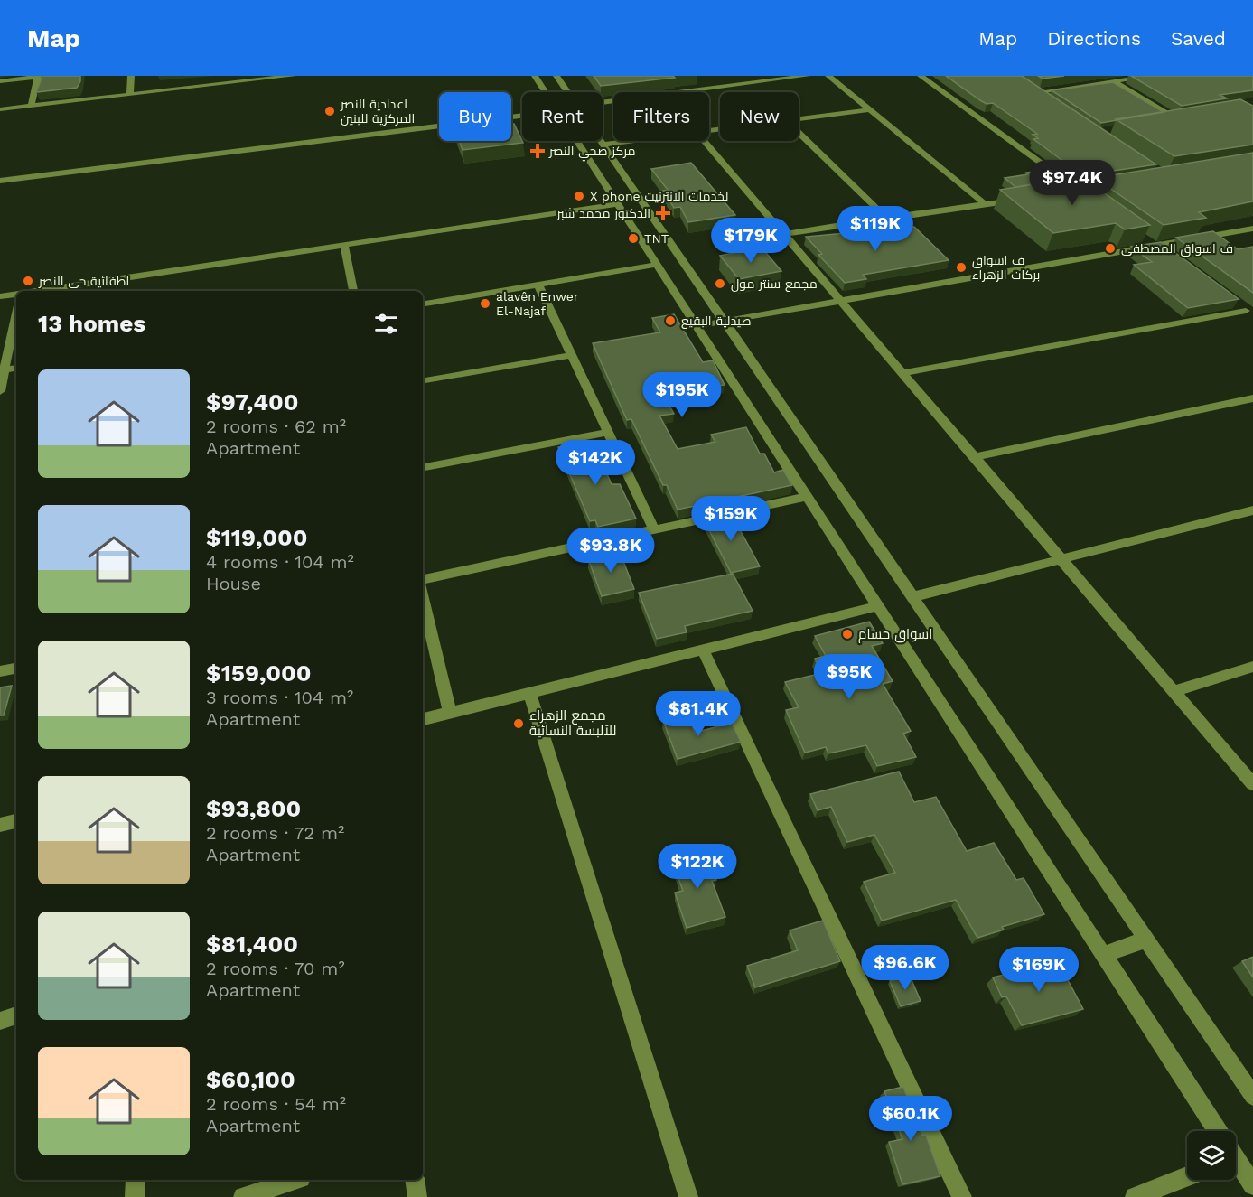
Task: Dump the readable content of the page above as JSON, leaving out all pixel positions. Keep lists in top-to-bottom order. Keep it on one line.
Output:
{"places":{"other":["اعدادية النصر المركزية للبنين","X phone لخدمات الانترنيت","TNT","ف اسواق المصطفى","ف اسواق بركات الزهراء","اطفائية حي النصر","مجمع سنتر مول","alavên Enwer El-Najaf","صيدلية البقيع","اسواق حسام","مجمع الزهراء للألبسة النسائية"],"health":["مركز صحي النصر","الدكتور محمد شبر"]},"page":{"header":"Map","nav":["Map","Directions","Saved"],"chip":["Buy","Rent","Filters","New"],"price":["$97.4K","$119K","$179K","$195K","$142K","$159K","$93.8K","$95K","$81.4K","$122K","$96.6K","$169K","$60.1K"],"heading":"13 homes","list":[{"name":"$97,400","note":"2 rooms · 62 m² · Apartment"},{"name":"$119,000","note":"4 rooms · 104 m² · House"},{"name":"$159,000","note":"3 rooms · 104 m² · Apartment"},{"name":"$93,800","note":"2 rooms · 72 m² · Apartment"},{"name":"$81,400","note":"2 rooms · 70 m² · Apartment"},{"name":"$60,100","note":"2 rooms · 54 m² · Apartment"}]}}
